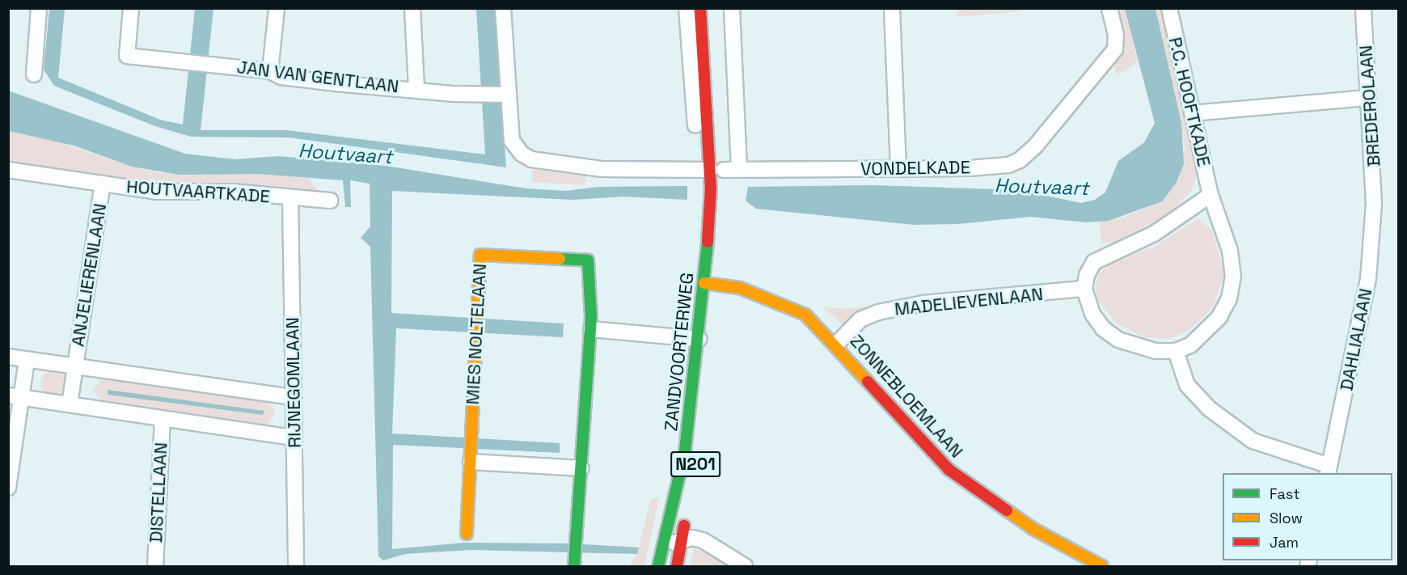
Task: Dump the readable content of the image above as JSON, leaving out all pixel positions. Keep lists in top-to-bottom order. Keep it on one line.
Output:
{"streets":{"street":["JAN VAN GENTLAAN","P.C. HOOFTKADE","BREDEROLAAN","VONDELKADE","HOUTVAARTKADE","ANJELIERENLAAN","MADELIEVENLAAN","MIES NOLTELAAN","DAHLIALAAN","ZANDVOORTERWEG","RIJNEGOMLAAN","ZONNEBLOEMLAAN","N201","DISTELLAAN"]},"crossings":[["JAN VAN GENTLAAN","VONDELKADE"],["BREDEROLAAN","DAHLIALAAN"],["VONDELKADE","ZANDVOORTERWEG"],["VONDELKADE","N201"],["HOUTVAARTKADE","ANJELIERENLAAN"],["HOUTVAARTKADE","RIJNEGOMLAAN"],["MADELIEVENLAAN","ZONNEBLOEMLAAN"],["ZANDVOORTERWEG","ZONNEBLOEMLAAN"],["ZANDVOORTERWEG","N201"]],"water":["Houtvaart"],"legend":["Fast","Slow","Jam"]}
